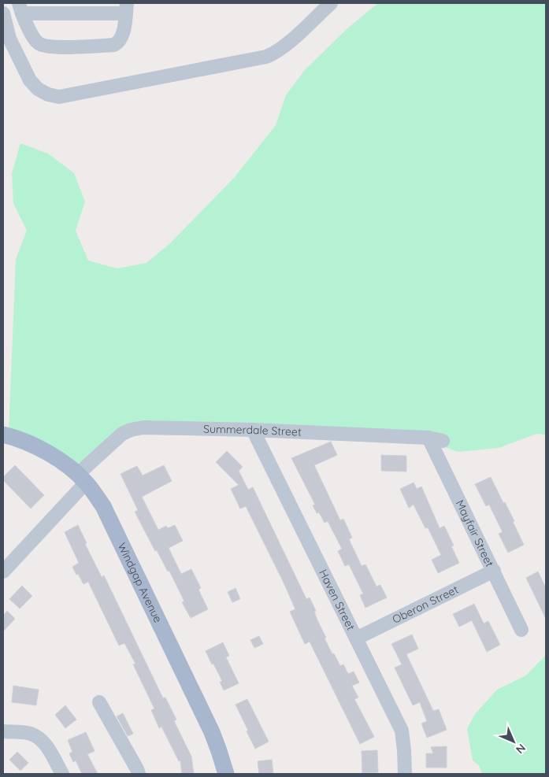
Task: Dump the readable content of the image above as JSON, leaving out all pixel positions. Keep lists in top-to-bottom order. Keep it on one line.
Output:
{"streets":{"main road":["Windgap Avenue"],"street":["Summerdale Street","Mayfair Street","Haven Street","Oberon Street"]},"crossings":[["Summerdale Street","Mayfair Street"],["Summerdale Street","Windgap Avenue"],["Summerdale Street","Haven Street"],["Mayfair Street","Oberon Street"],["Haven Street","Oberon Street"]],"north":"bottom right"}
